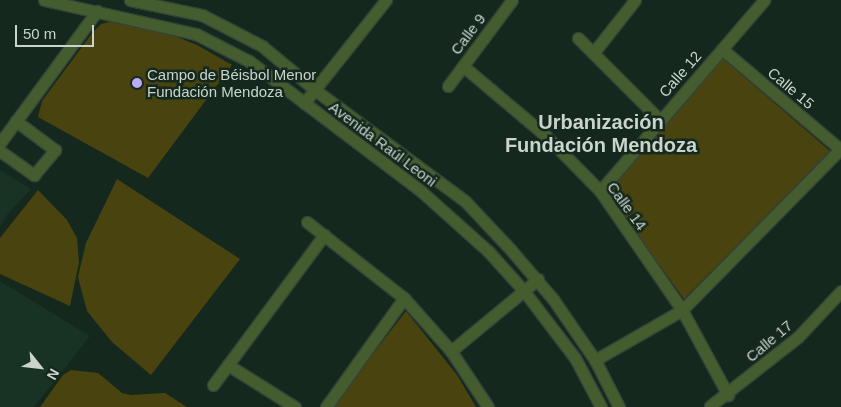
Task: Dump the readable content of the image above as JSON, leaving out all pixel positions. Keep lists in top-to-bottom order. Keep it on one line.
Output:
{"streets":{"street":["Calle 9","Calle 12","Calle 15","Avenida Raúl Leoni","Calle 14","Calle 17"]},"crossings":[["Calle 9","Calle 14"],["Calle 12","Calle 15"],["Calle 12","Calle 14"],["Calle 14","Calle 17"]],"districts":["Urbanización Fundación Mendoza"],"places":["Campo de Béisbol Menor Fundación Mendoza"],"scale_bar":"50 m","north":"bottom right"}
